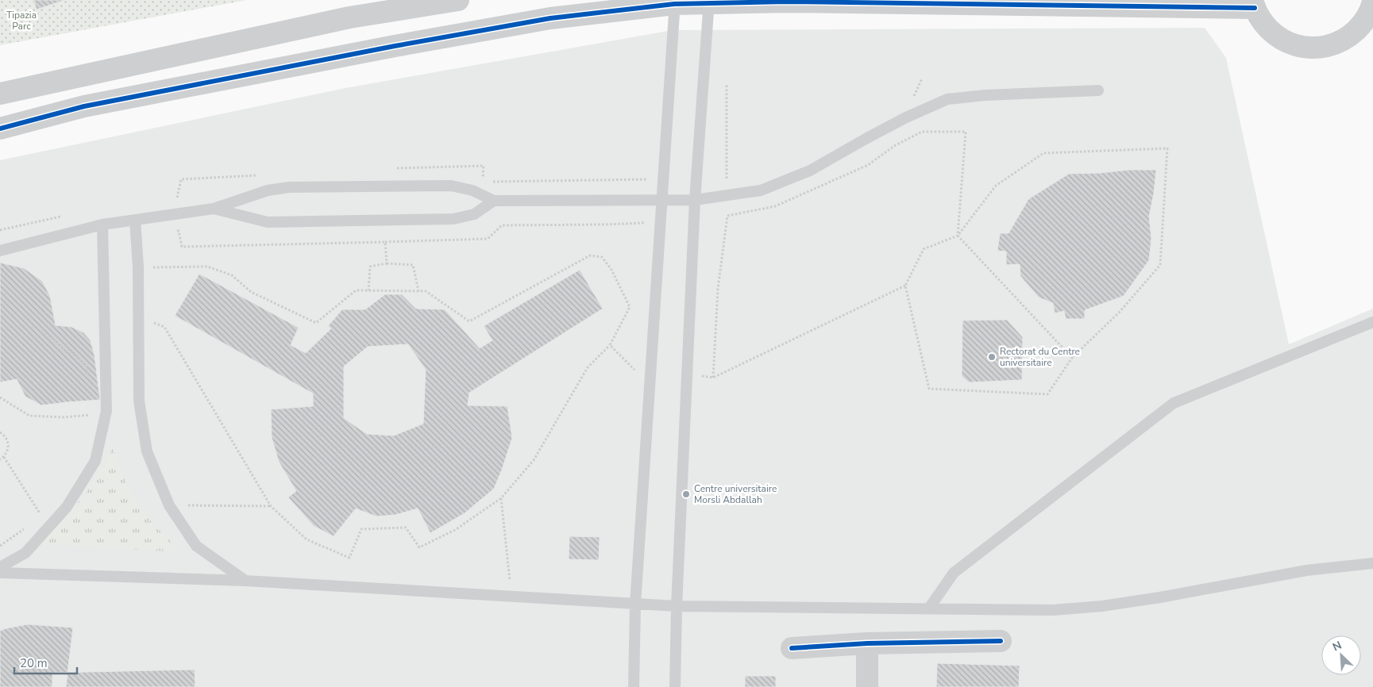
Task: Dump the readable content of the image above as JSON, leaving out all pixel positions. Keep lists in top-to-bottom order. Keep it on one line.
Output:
{"parks":["Tipazia Parc"],"places":["Rectorat du Centre universitaire","Centre universitaire Morsli Abdallah"],"scale_bar":"20 m","north":"top left"}
